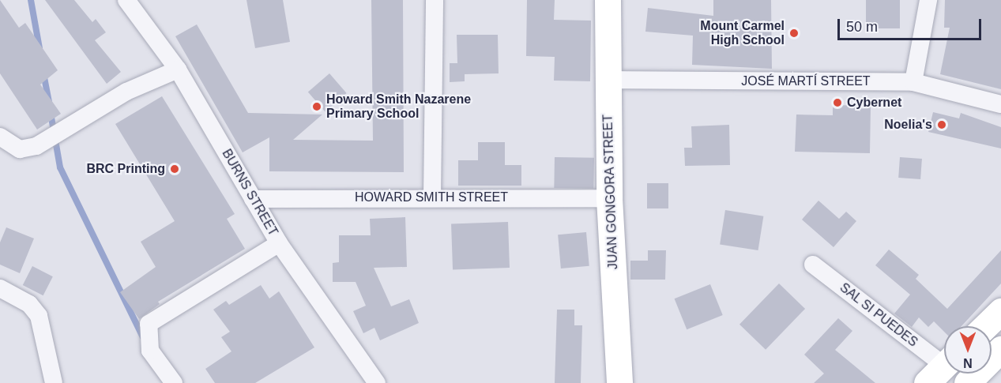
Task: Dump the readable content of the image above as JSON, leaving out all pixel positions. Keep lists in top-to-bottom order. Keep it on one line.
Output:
{"streets":{"main road":["JUAN GONGORA STREET"],"street":["JOSÉ MARTÍ STREET","BURNS STREET","HOWARD SMITH STREET","SAL SI PUEDES"]},"crossings":[["JOSÉ MARTÍ STREET","JUAN GONGORA STREET"],["JUAN GONGORA STREET","HOWARD SMITH STREET"],["BURNS STREET","HOWARD SMITH STREET"]],"places":["Mount Carmel High School","Cybernet","Howard Smith Nazarene Primary School","Noelia's","BRC Printing"],"scale_bar":"50 m","north":"bottom"}
